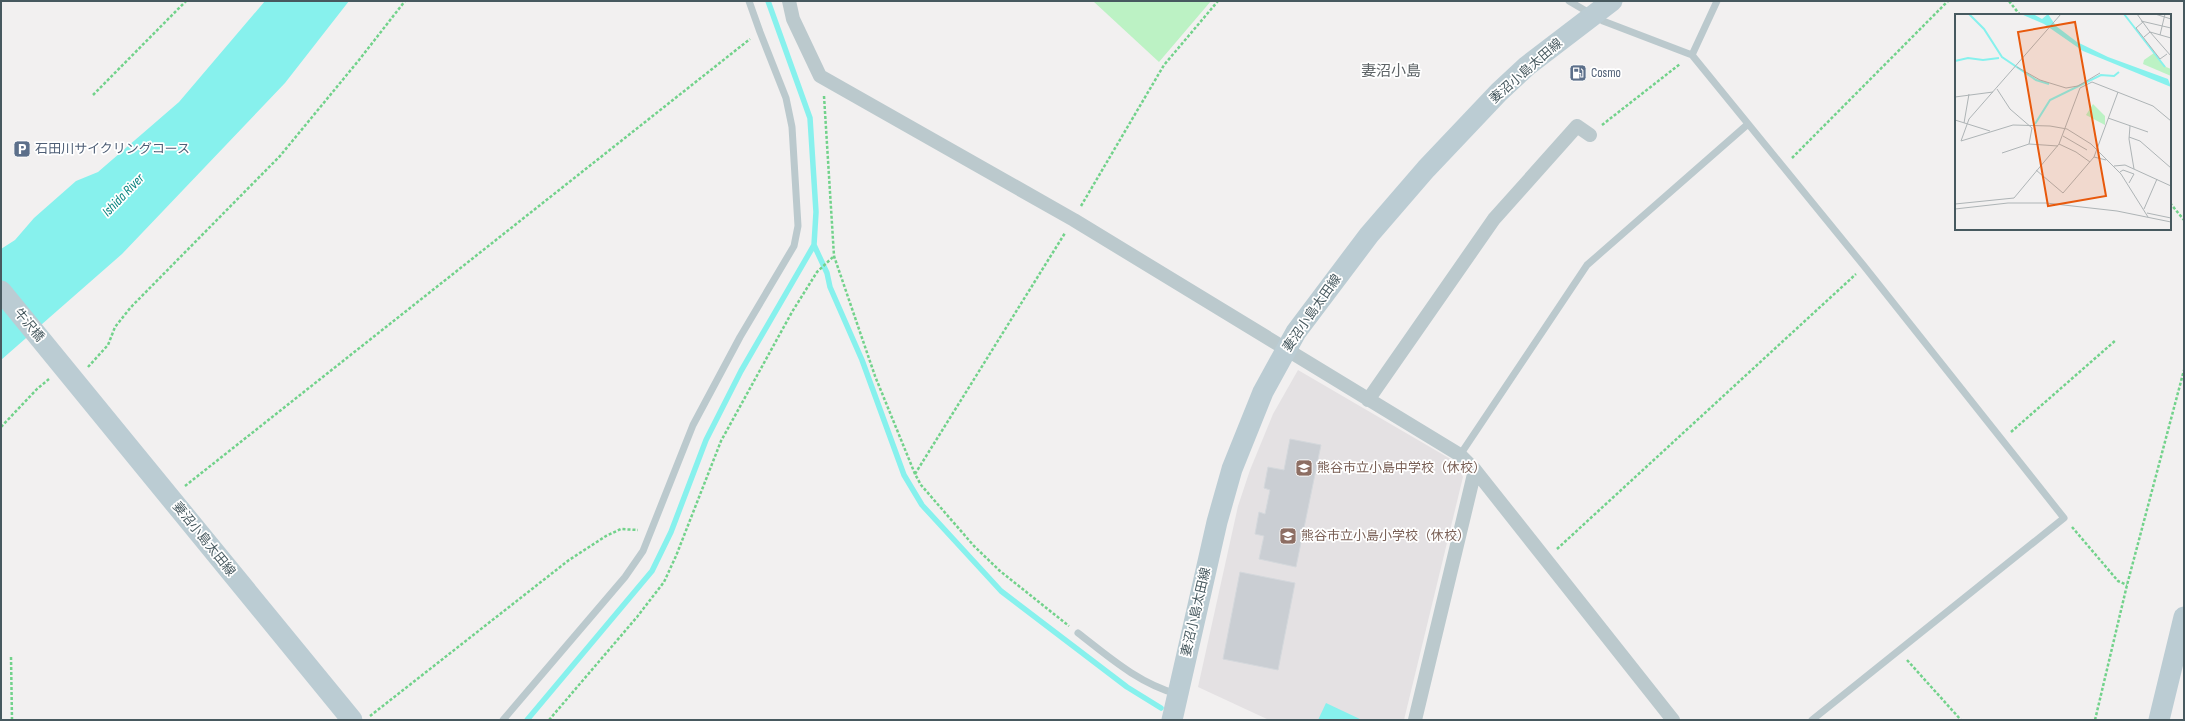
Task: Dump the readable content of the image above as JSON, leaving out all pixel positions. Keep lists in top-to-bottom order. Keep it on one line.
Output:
{"streets":{"main road":["妻沼小島太田線","牛沢橋"]},"crossings":[["妻沼小島太田線","牛沢橋"]],"districts":["妻沼小島"],"water":["Ishida River"],"places":{"fuel station":["Cosmo"],"parking":["石田川サイクリングコース"],"school or university":["熊谷市立小島中学校（休校）","熊谷市立小島小学校（休校）"]}}
